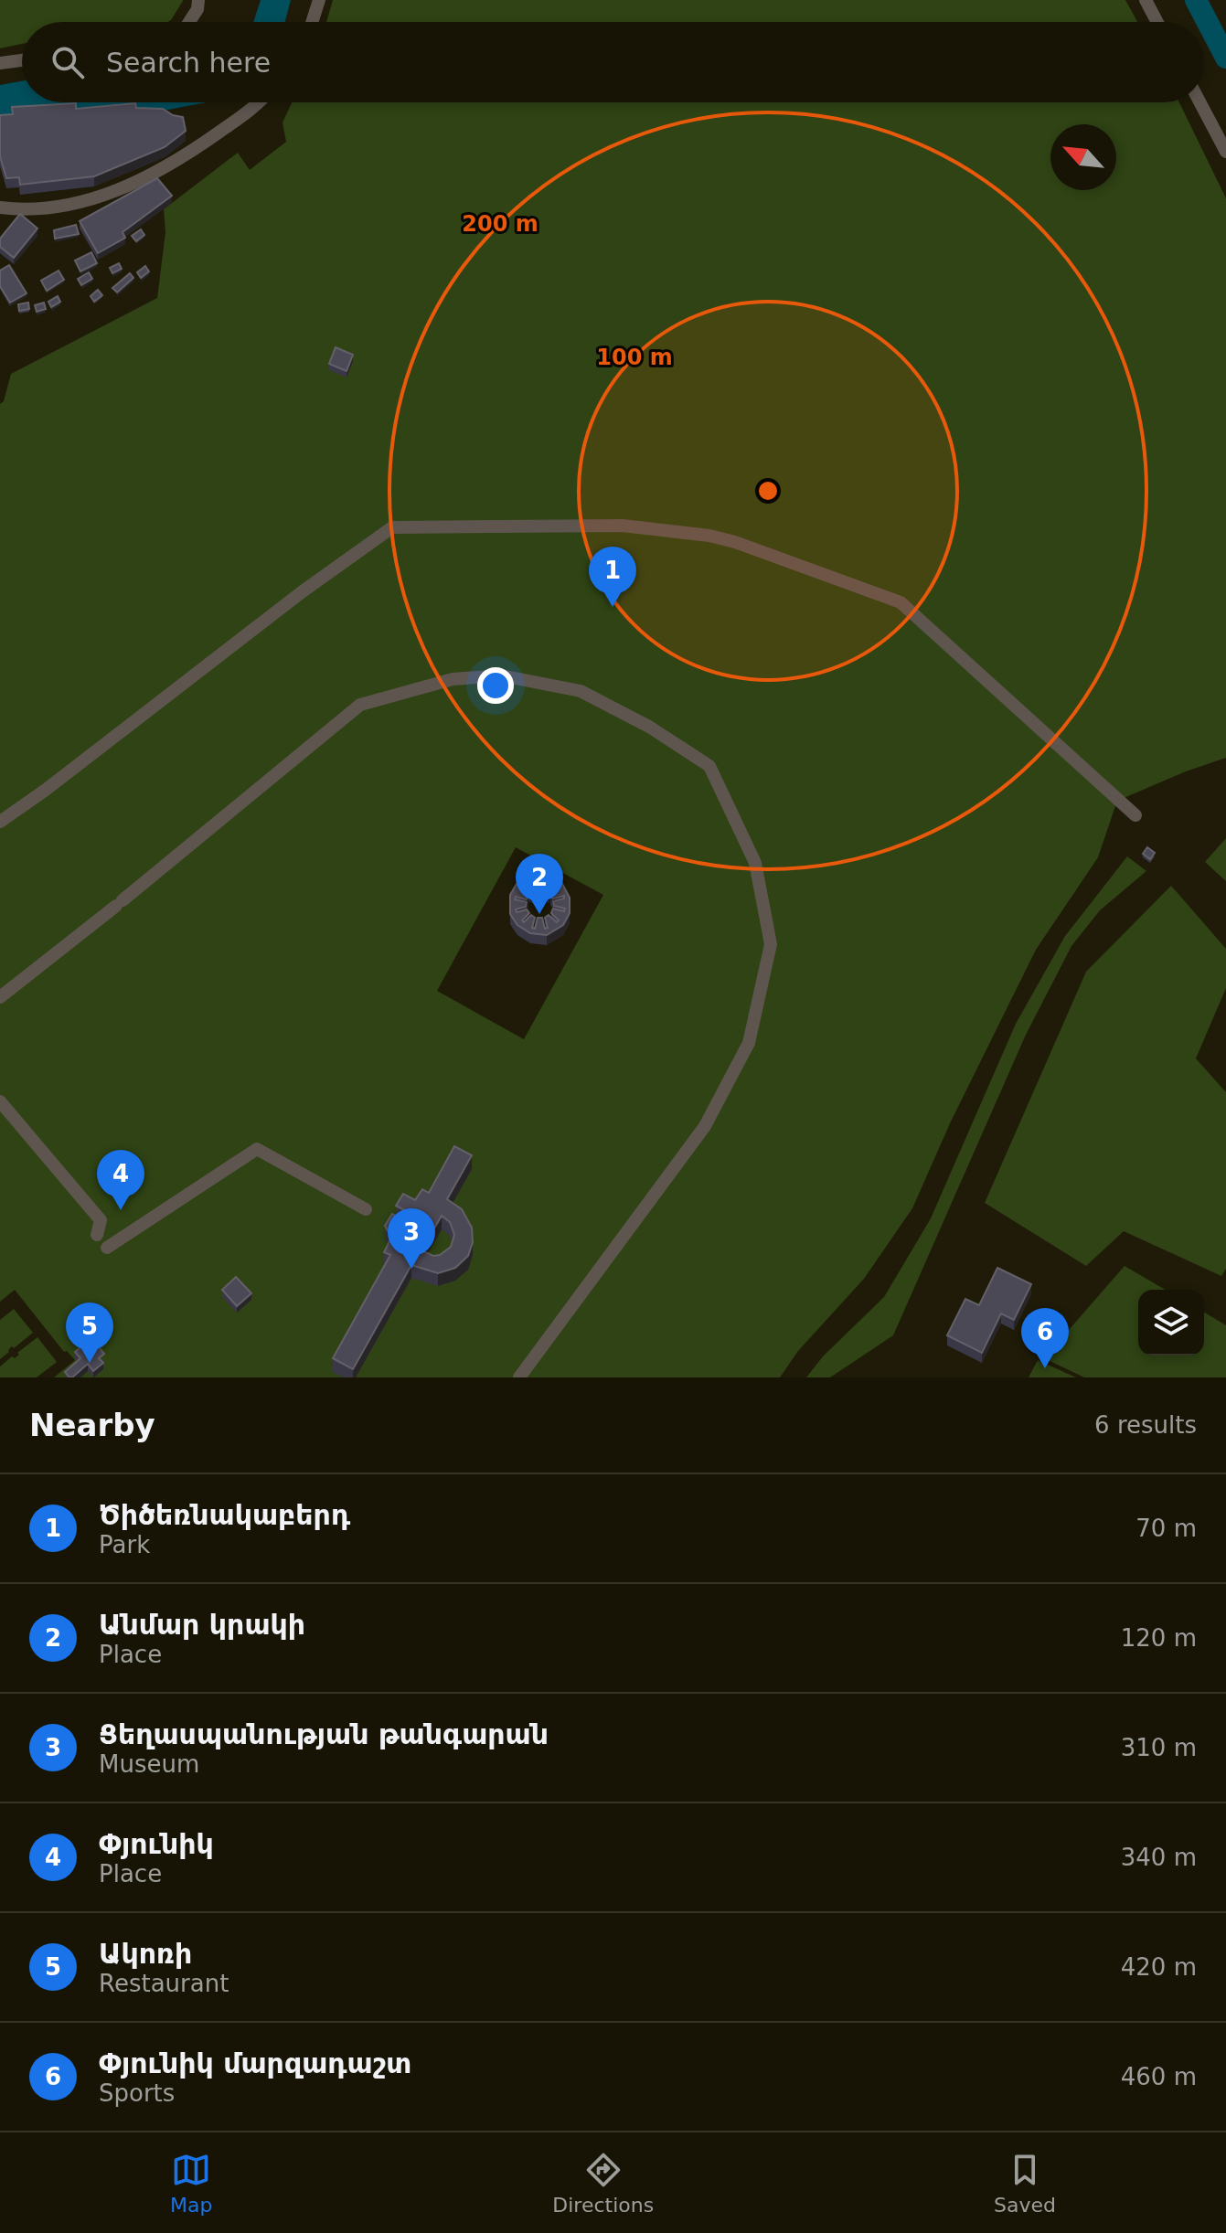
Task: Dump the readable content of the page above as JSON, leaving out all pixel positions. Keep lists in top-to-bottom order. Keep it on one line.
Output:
{"north":"top left","page":{"search":"Search here","pins":["1","2","4","3","5","6"],"heading":["Nearby","6 results"],"list":[{"mark":"1","name":"Ծիծեռնակաբերդ","note":"Park","value":"70 m"},{"mark":"2","name":"Անմար կրակի","note":"Place","value":"120 m"},{"mark":"3","name":"Ցեղասպանության թանգարան","note":"Museum","value":"310 m"},{"mark":"4","name":"Փյունիկ","note":"Place","value":"340 m"},{"mark":"5","name":"Ակոռի","note":"Restaurant","value":"420 m"},{"mark":"6","name":"Փյունիկ մարզադաշտ","note":"Sports","value":"460 m"}],"nav":["Map","Directions","Saved"]},"rings":["200 m","100 m"]}
